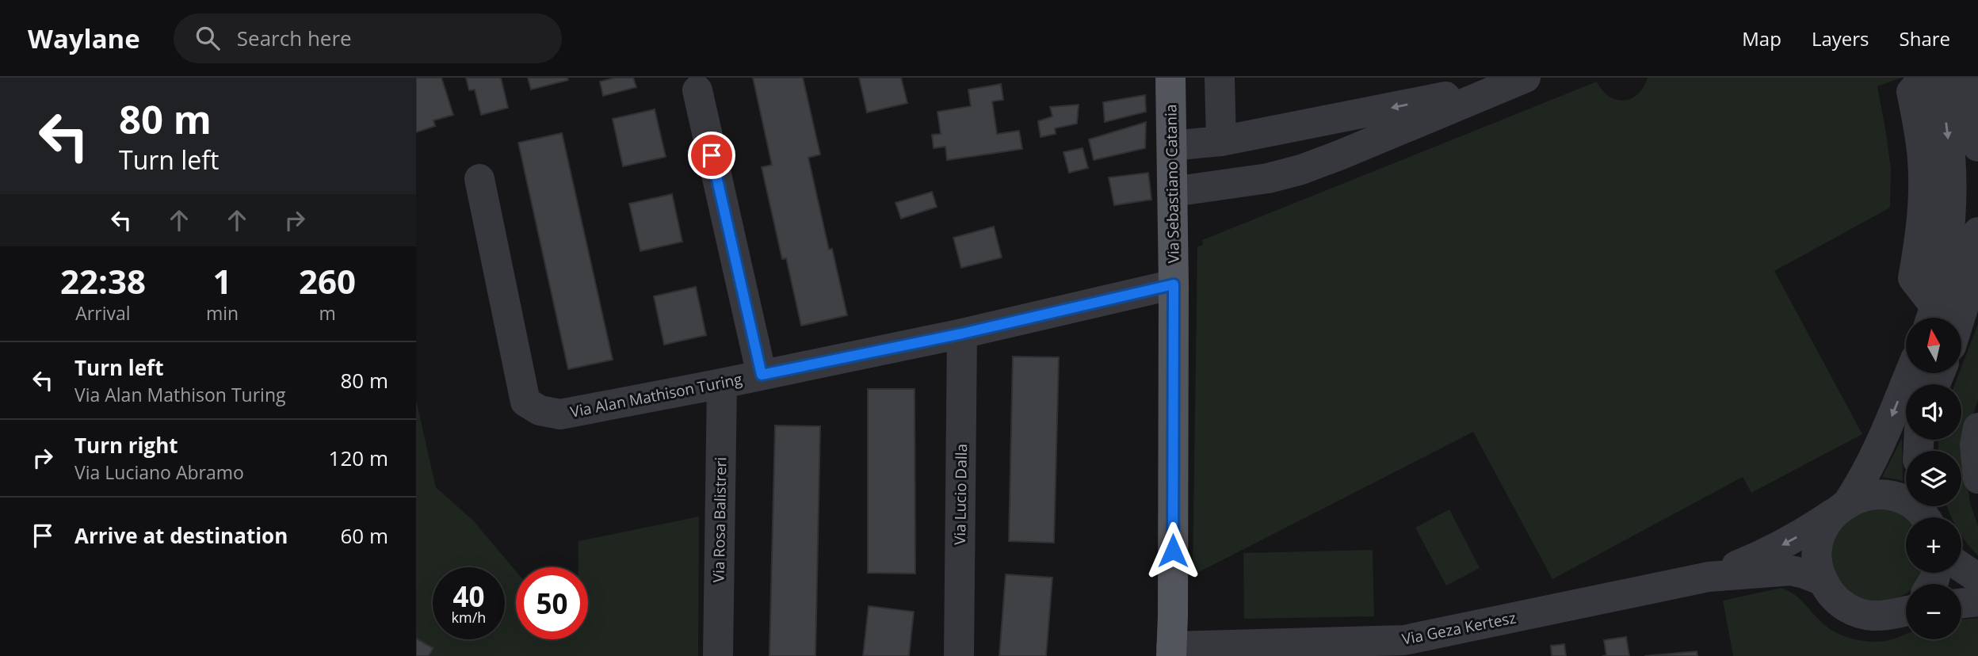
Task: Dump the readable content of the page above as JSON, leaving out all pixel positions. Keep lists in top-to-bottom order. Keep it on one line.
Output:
{"streets":{"main road":["Via Sebastiano Catania"],"street":["Via Alan Mathison Turing","Via Lucio Dalla","Via Rosa Balistreri","Via Geza Kertesz"]},"crossings":[["Via Sebastiano Catania","Via Alan Mathison Turing"],["Via Sebastiano Catania","Via Geza Kertesz"],["Via Alan Mathison Turing","Via Lucio Dalla"],["Via Alan Mathison Turing","Via Rosa Balistreri"]],"north":"top","page":{"header":"Waylane","search":"Search here","nav":["Map","Layers","Share"],"turn":["80 m","Turn left"],"eta":["22:38","Arrival","1","min","260","m"],"map_buttons":["+","−"],"list":[{"name":"Turn left","note":"Via Alan Mathison Turing","value":"80 m"},{"name":"Turn right","note":"Via Luciano Abramo","value":"120 m"},{"name":"Arrive at destination","value":"60 m"}],"speed":"40 km/h","limit":"50"}}
